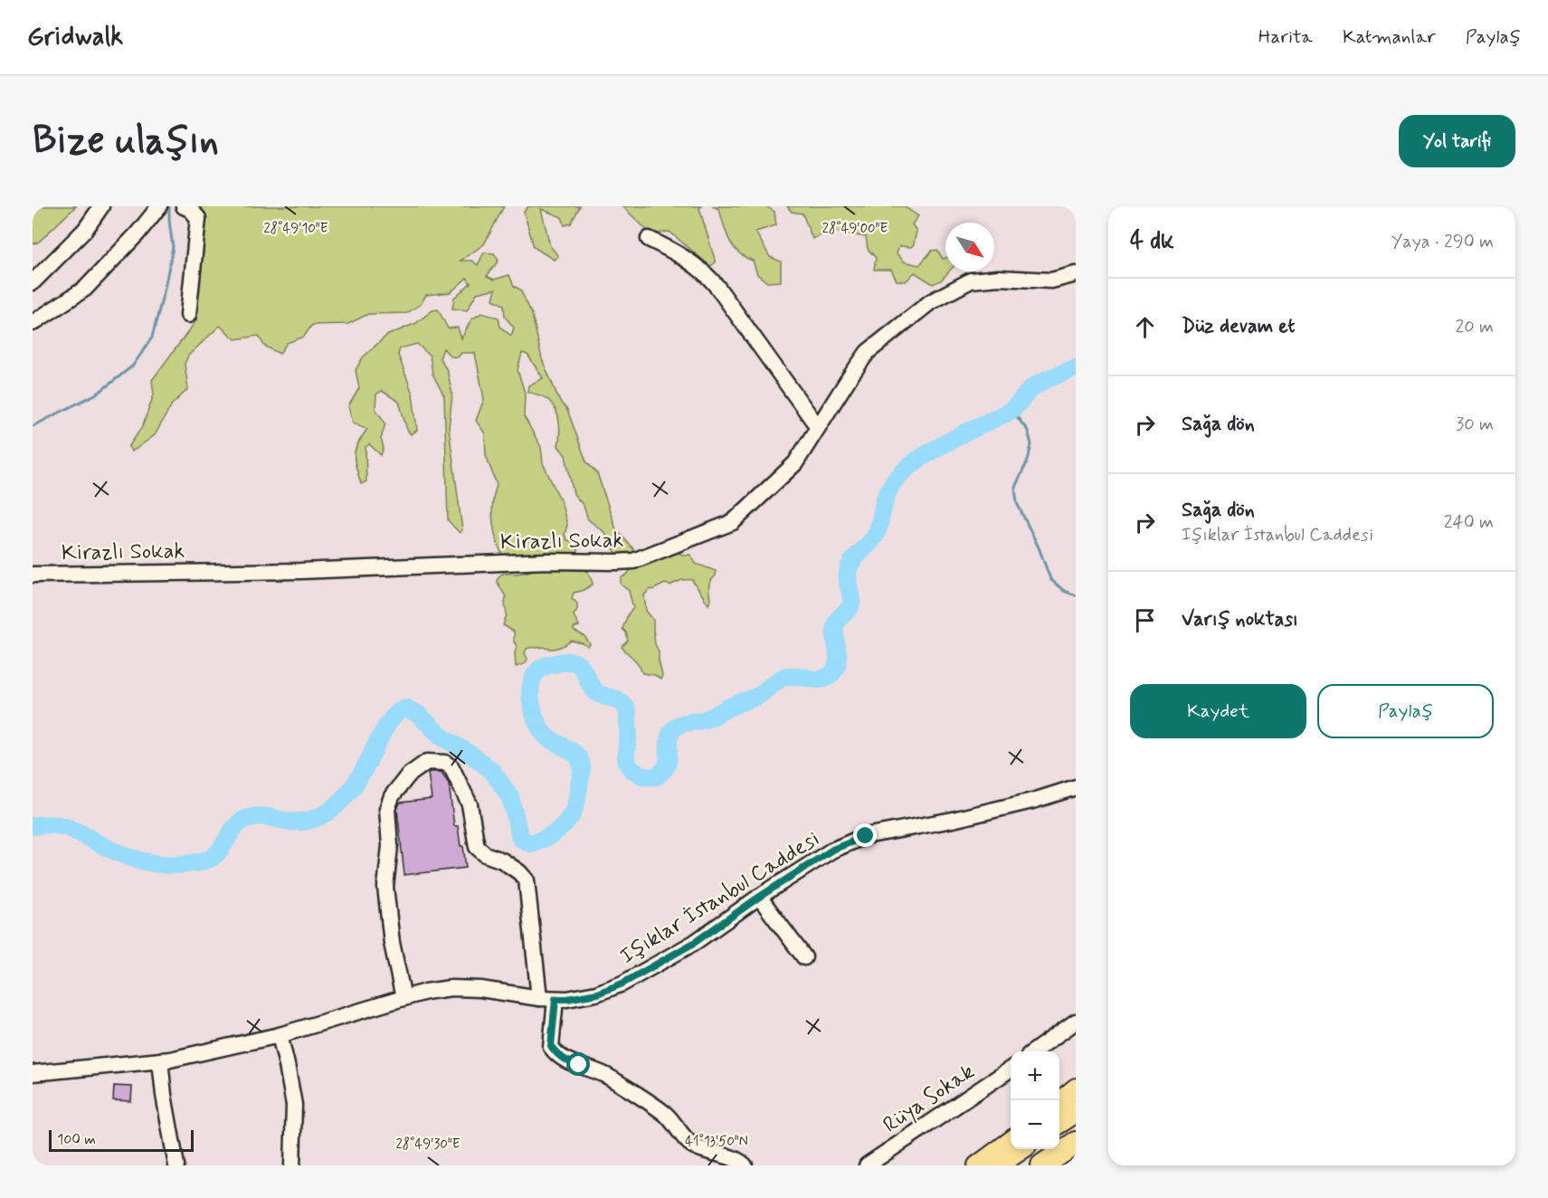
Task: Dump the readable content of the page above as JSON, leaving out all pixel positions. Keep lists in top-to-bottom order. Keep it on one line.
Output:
{"streets":{"street":["Kirazlı Sokak","Işıklar İstanbul Caddesi","Rüya Sokak"]},"scale_bar":"100 m","north":"bottom right","page":{"header":"Gridwalk","nav":["Harita","Katmanlar","Paylaş"],"buttons":["Yol tarifi",["Kaydet","Paylaş"]],"title":"Bize ulaşın","heading":["4 dk","Yaya · 290 m"],"list":[["Düz devam et","20 m"],["Sağa dön","30 m"],["Sağa dön","Işıklar İstanbul Caddesi","240 m"],"Varış noktası"],"map_buttons":["+","−"],"scale":"100 m"},"coordinates":["28°49'10\"E","28°49'00\"E","41°13'50\"N","28°49'30\"E"]}
